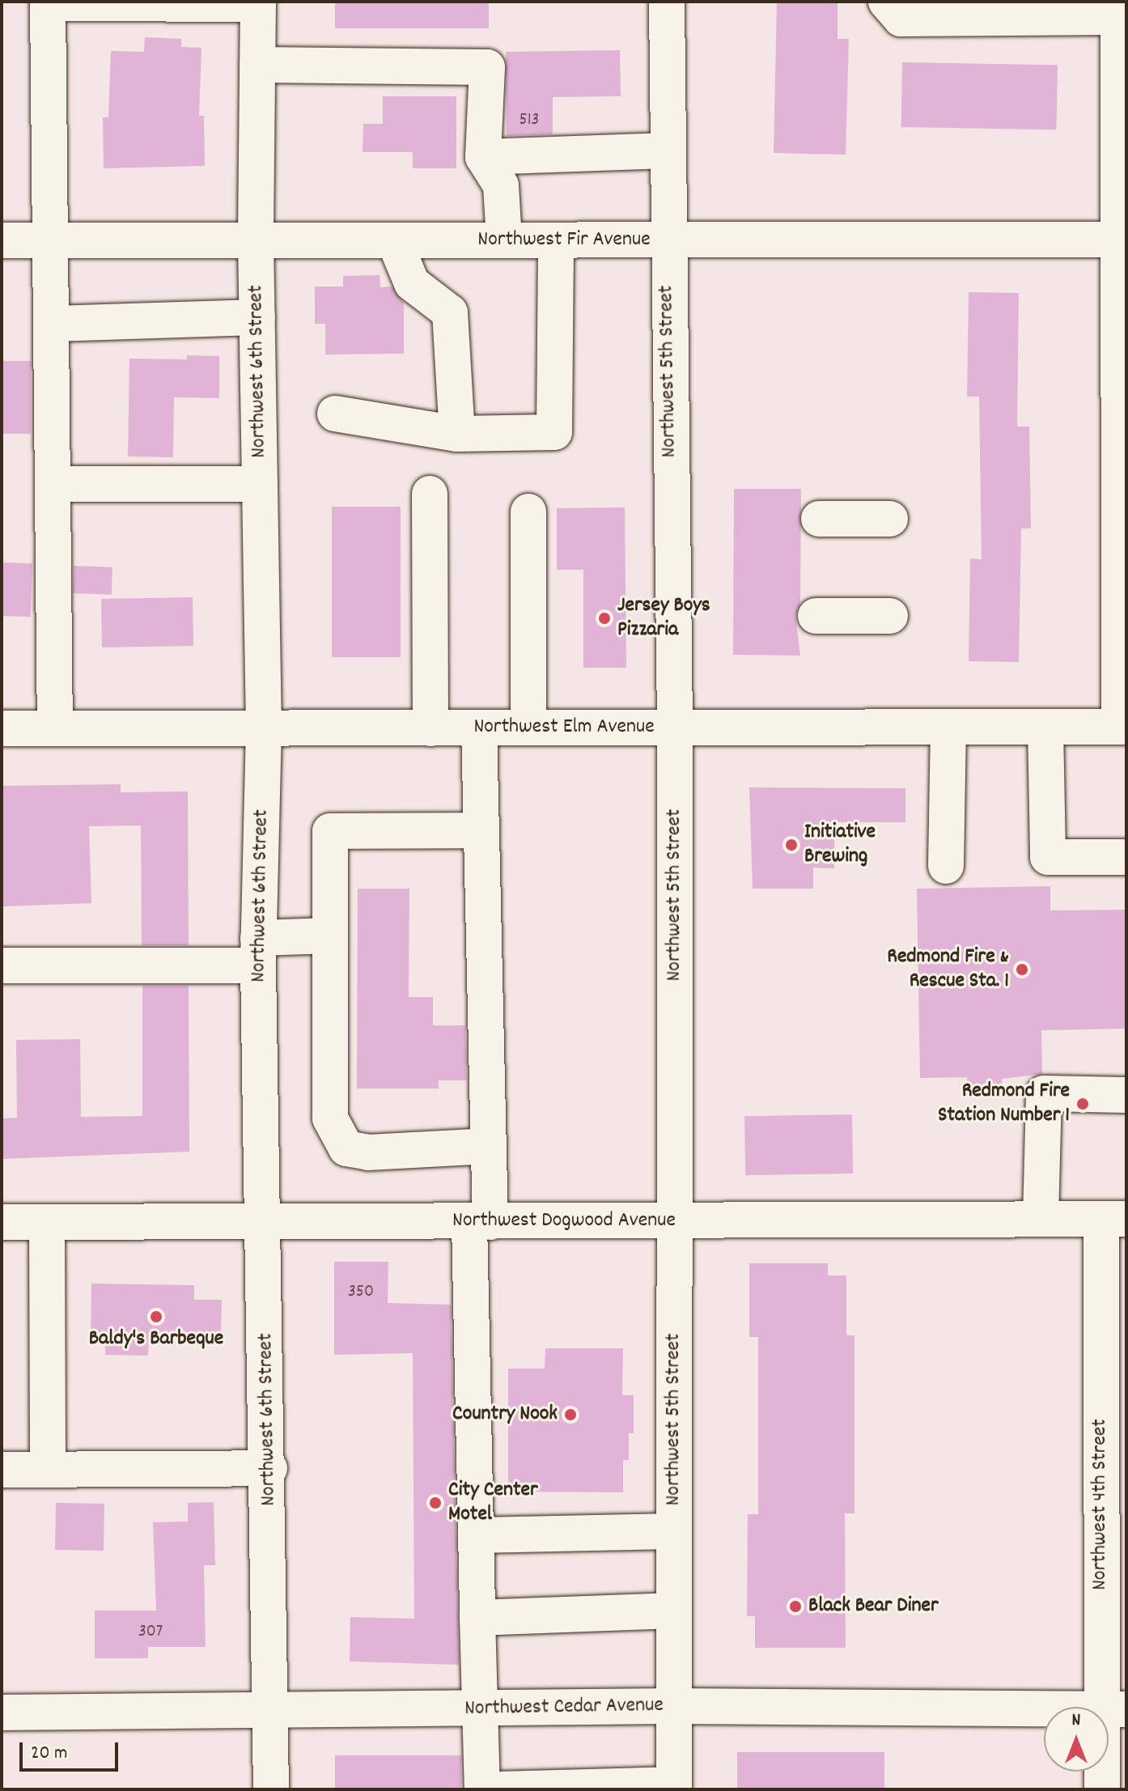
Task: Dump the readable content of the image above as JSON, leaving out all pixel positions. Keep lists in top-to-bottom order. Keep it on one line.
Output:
{"streets":{"street":["Northwest Fir Avenue","Northwest 6th Street","Northwest 5th Street","Northwest Elm Avenue","Northwest Dogwood Avenue","Northwest 4th Street","Northwest Cedar Avenue"]},"crossings":[["Northwest Fir Avenue","Northwest 6th Street"],["Northwest Fir Avenue","Northwest 5th Street"],["Northwest 6th Street","Northwest Elm Avenue"],["Northwest 6th Street","Northwest Dogwood Avenue"],["Northwest 6th Street","Northwest Cedar Avenue"],["Northwest 5th Street","Northwest Elm Avenue"],["Northwest 5th Street","Northwest Dogwood Avenue"],["Northwest 5th Street","Northwest Cedar Avenue"],["Northwest Dogwood Avenue","Northwest 4th Street"],["Northwest 4th Street","Northwest Cedar Avenue"]],"places":["Jersey Boys Pizzaria","Initiative Brewing","Redmond Fire & Rescue Sta. 1","Redmond Fire Station Number 1","Baldy's Barbeque","Country Nook","City Center Motel","Black Bear Diner"],"house_numbers":["513","350","307"],"scale_bar":"20 m","north":"top"}
